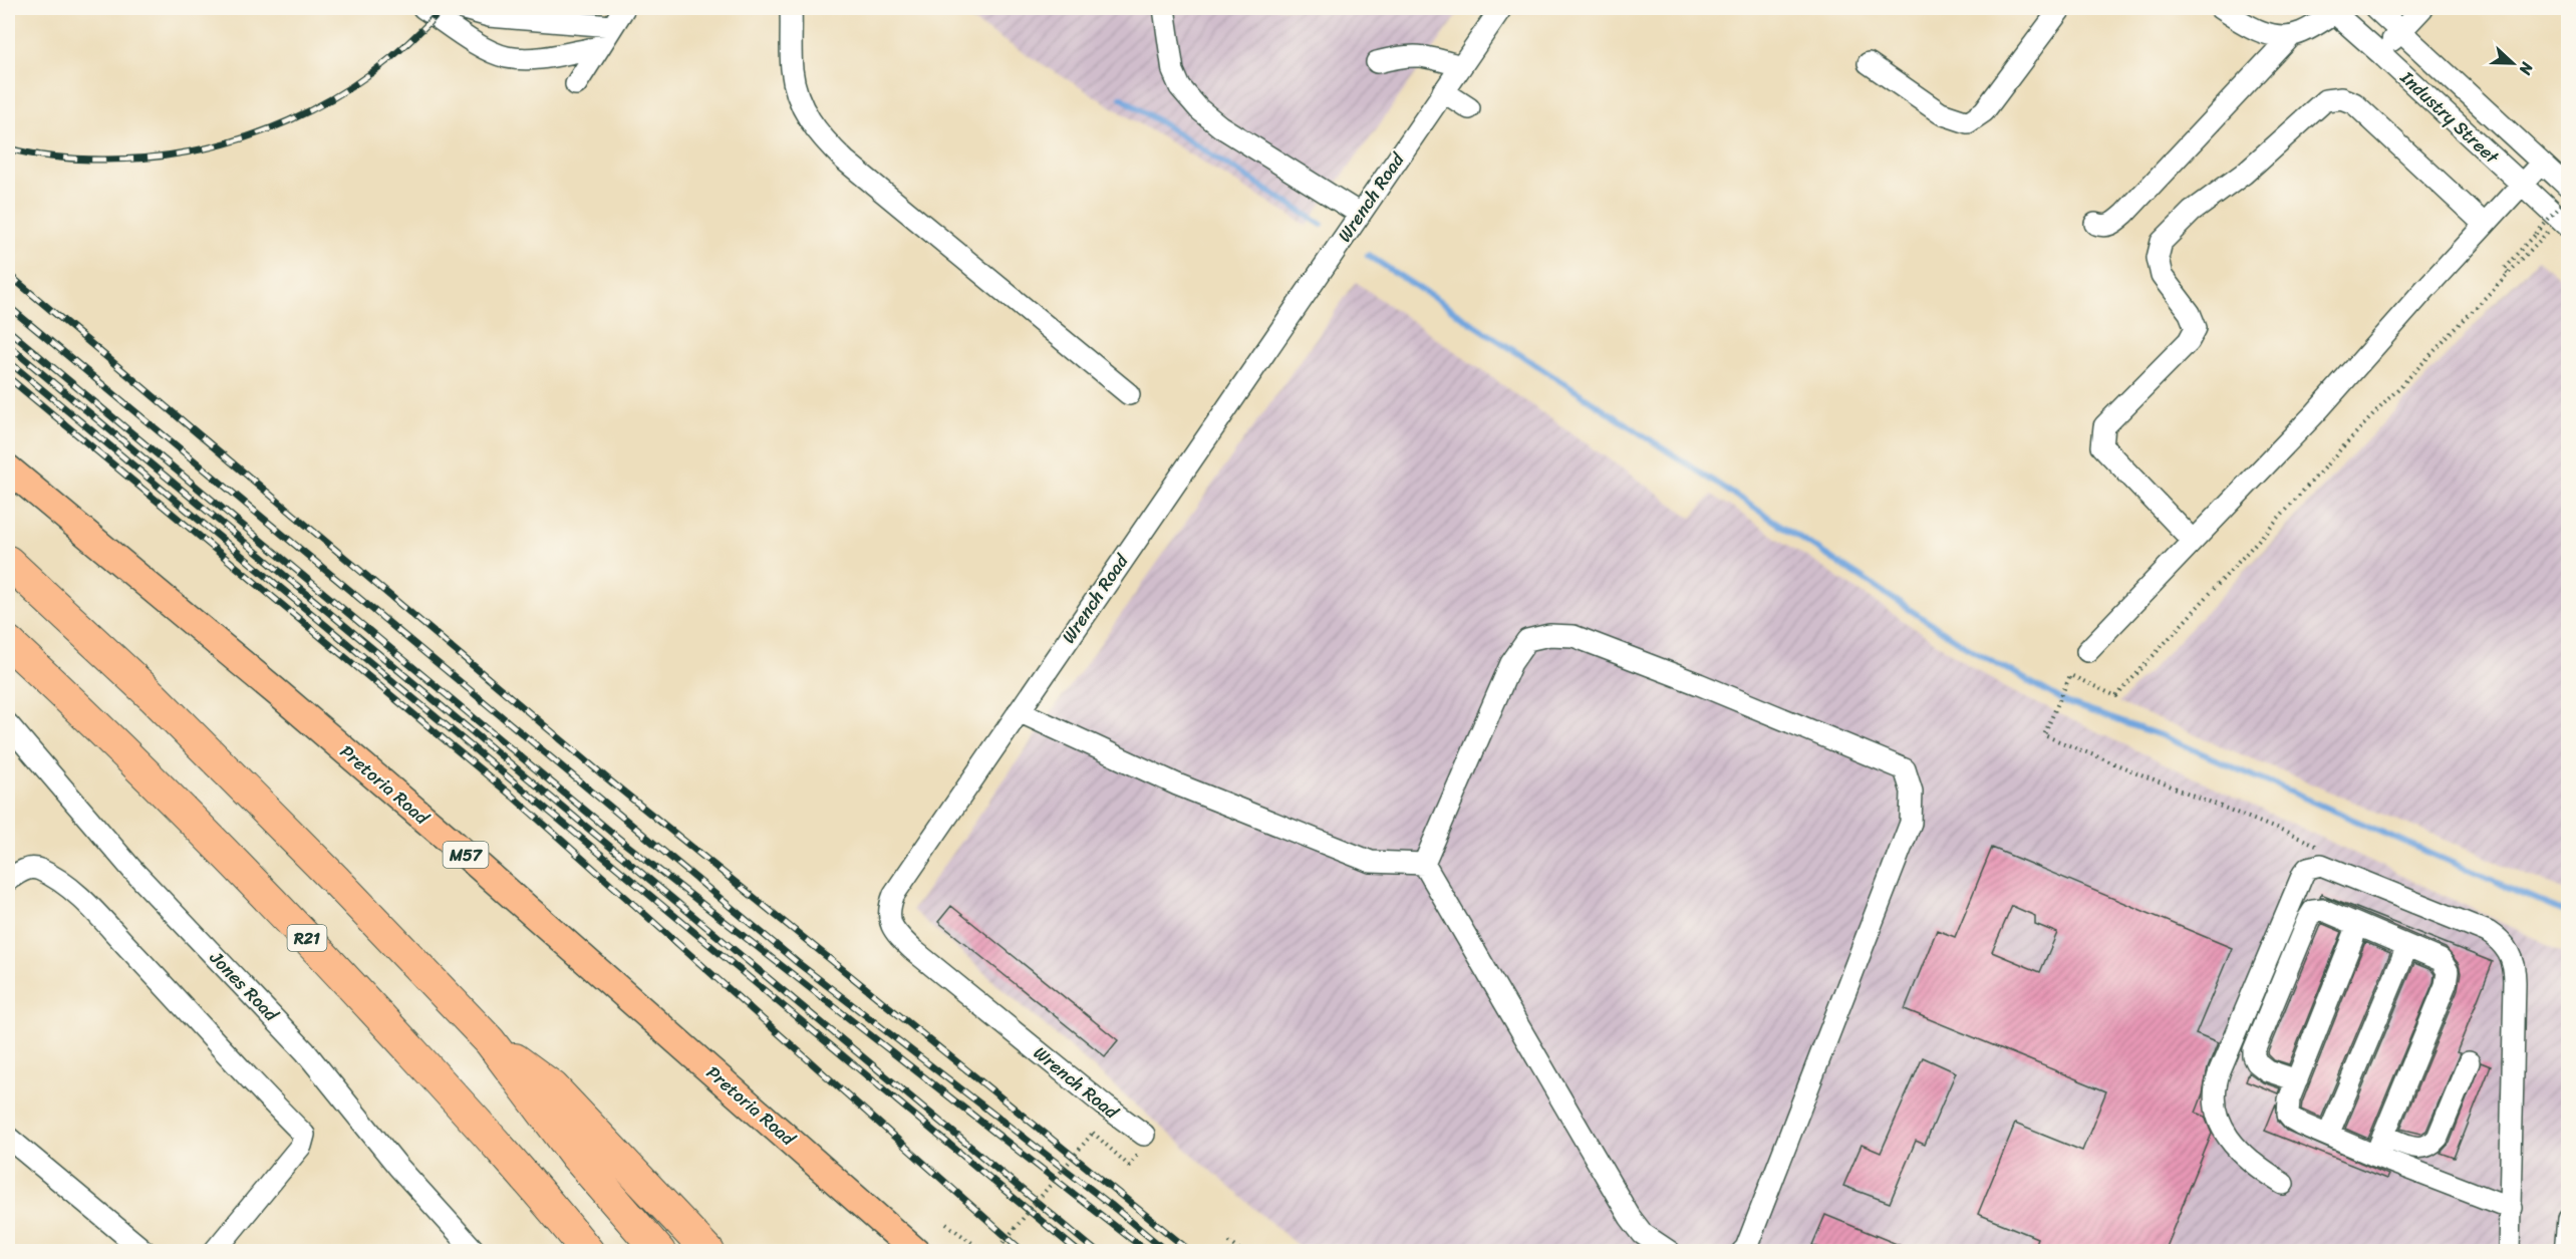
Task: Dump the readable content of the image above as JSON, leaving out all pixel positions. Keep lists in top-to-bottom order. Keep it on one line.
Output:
{"streets":{"highway":["R21"],"main road":["Pretoria Road","M57"],"street":["Industry Street","Wrench Road","Jones Road"]},"north":"right"}
